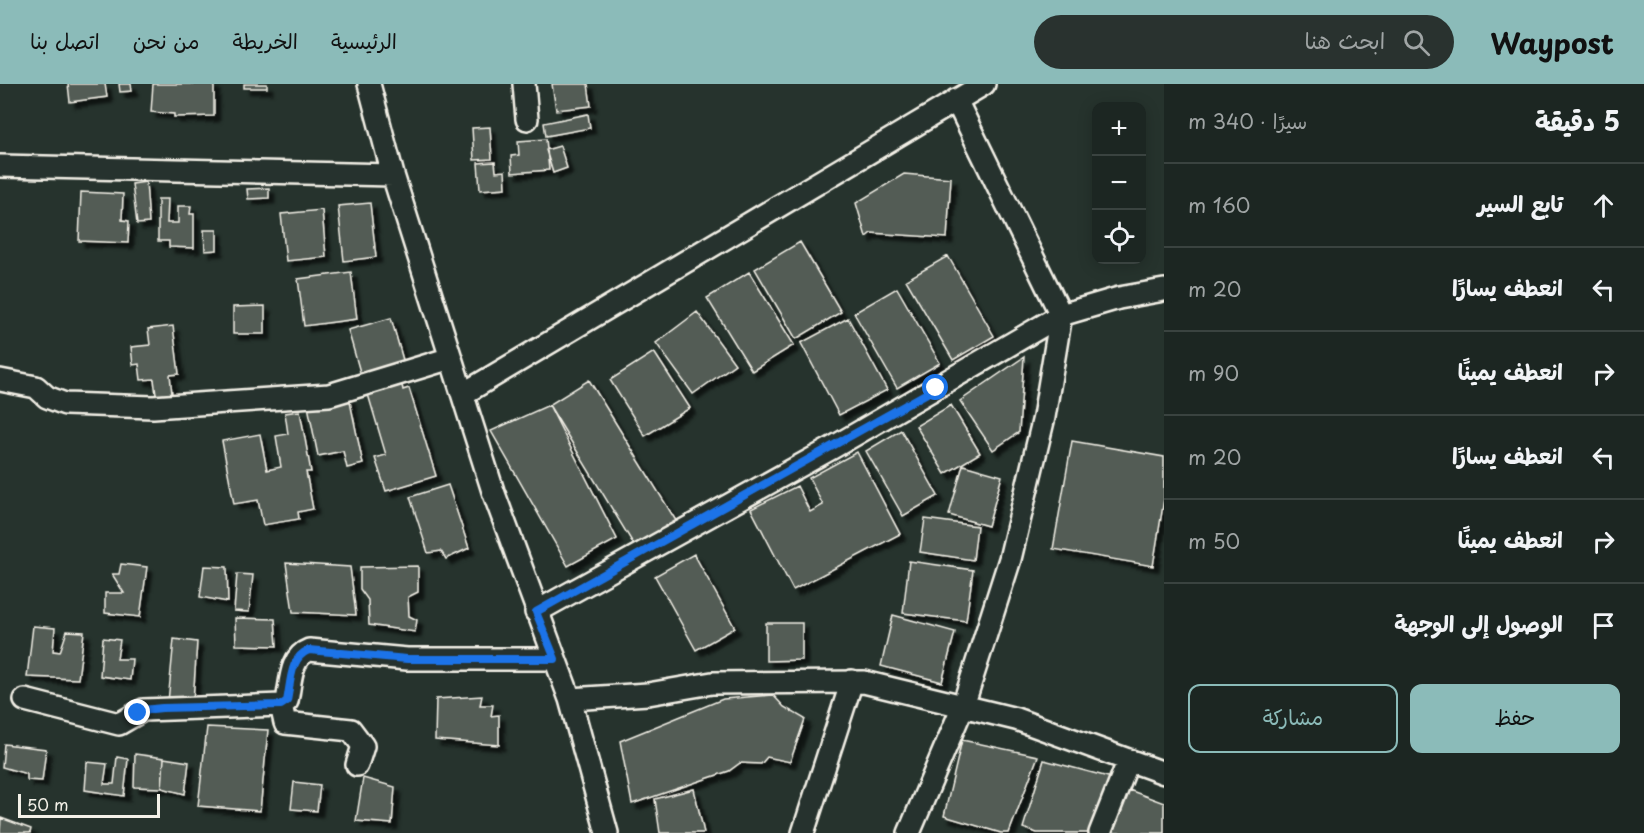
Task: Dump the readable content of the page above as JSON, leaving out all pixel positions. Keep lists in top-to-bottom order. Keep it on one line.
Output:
{"scale_bar":"50 m","page":{"header":"Waypost","search":"ابحث هنا","nav":["الرئيسية","الخريطة","من نحن","اتصل بنا"],"heading":["5 دقيقة","سيرًا · 340 m"],"map_buttons":["+","−"],"list":[["تابع السير","160 m"],["انعطف يسارًا","20 m"],["انعطف يمينًا","90 m"],["انعطف يسارًا","20 m"],["انعطف يمينًا","50 m"],"الوصول إلى الوجهة"],"buttons":["حفظ","مشاركة"],"scale":"50 m"}}
